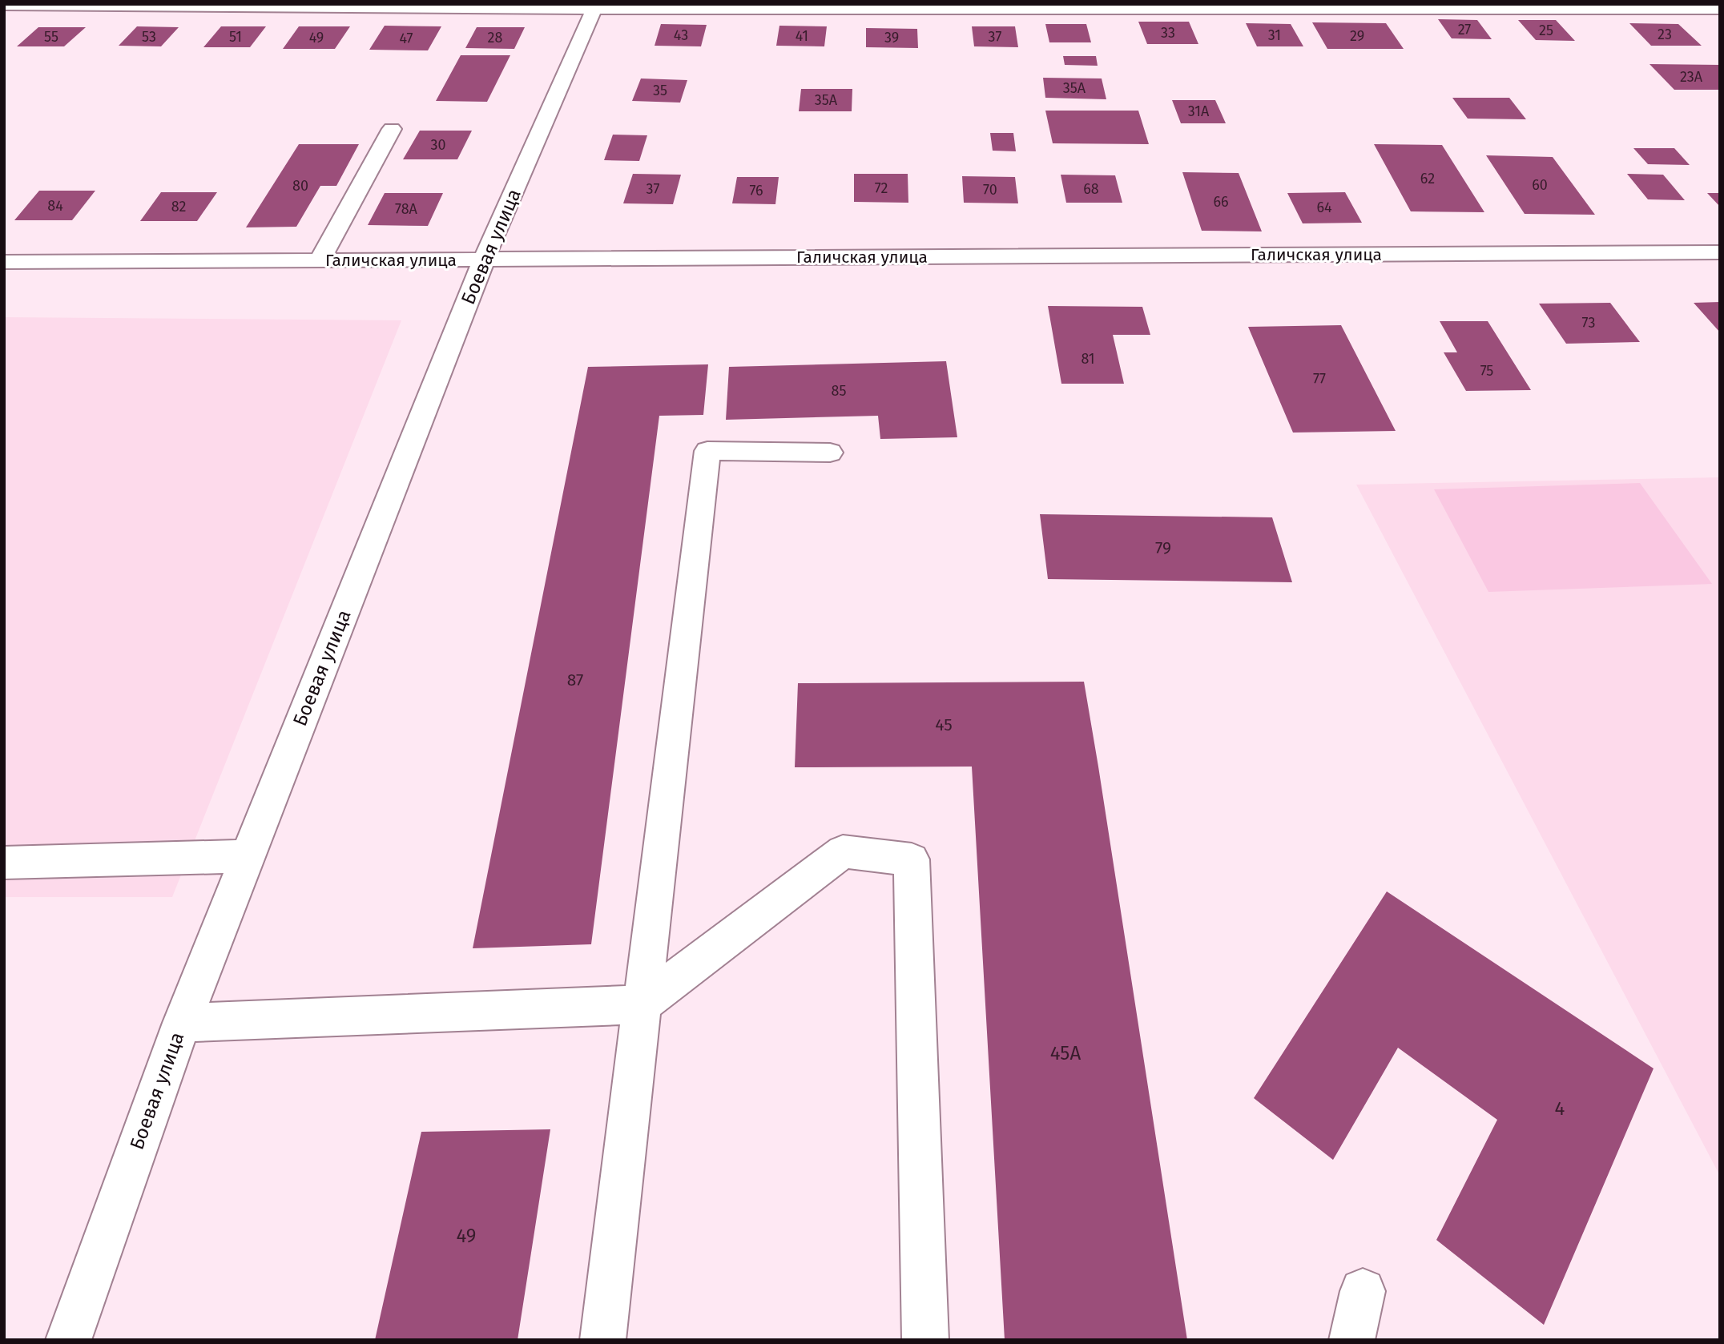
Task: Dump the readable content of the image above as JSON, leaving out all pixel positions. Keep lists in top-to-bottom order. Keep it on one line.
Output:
{"streets":{"street":["Боевая улица","Галичская улица"]},"crossings":[["Боевая улица","Галичская улица"]],"house_numbers":["27","25","33","23","43","31","41","29","55","53","51","37","49","28","39","47","23А","35А","35","35А","31А","30","62","60","80","72","37","68","70","76","66","84","82","64","78А","73","81","75","77","85","79","87","45","45А","4","49"]}
